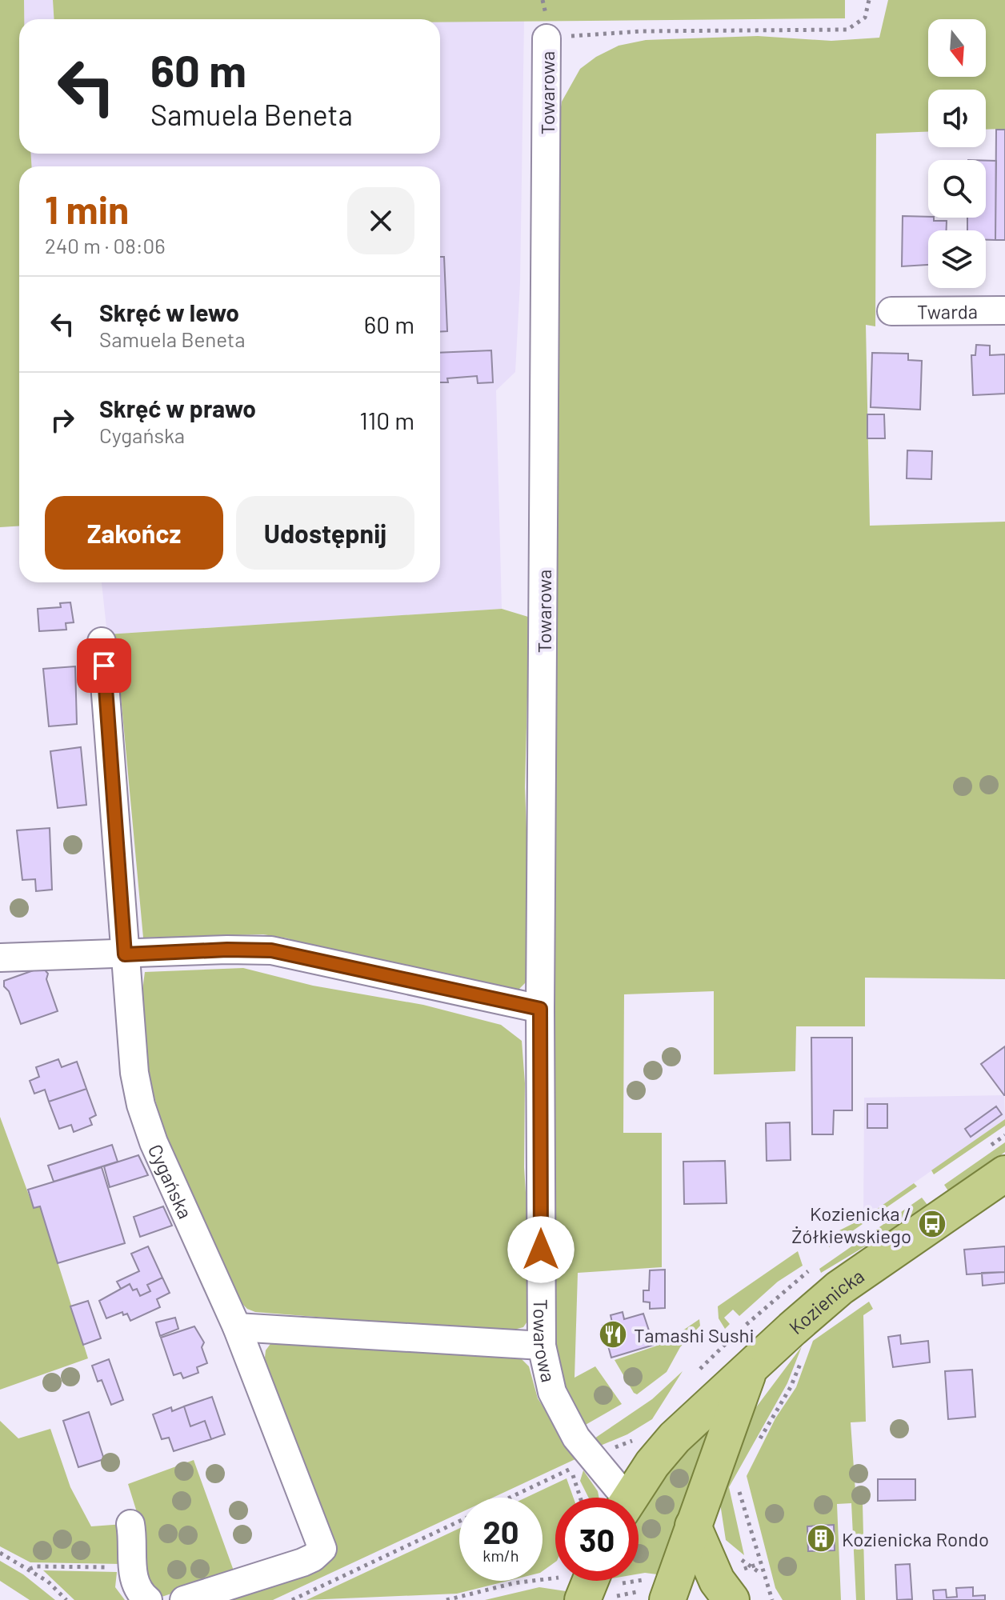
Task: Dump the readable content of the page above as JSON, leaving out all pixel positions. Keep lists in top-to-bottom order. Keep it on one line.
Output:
{"streets":{"main road":["Kozienicka"],"street":["Towarowa","Twarda","Cygańska"]},"places":{"bus stop":["Kozienicka / Żółkiewskiego"],"restaurant":["Tamashi Sushi"],"building":["Kozienicka Rondo"]},"north":"bottom","page":{"turn":["60 m","Samuela Beneta"],"heading":["1 min","240 m · 08:06"],"list":[{"name":"Skręć w lewo","note":"Samuela Beneta","value":"60 m"},{"name":"Skręć w prawo","note":"Cygańska","value":"110 m"}],"buttons":["Zakończ","Udostępnij"],"speed":"20 km/h","limit":"30"}}
